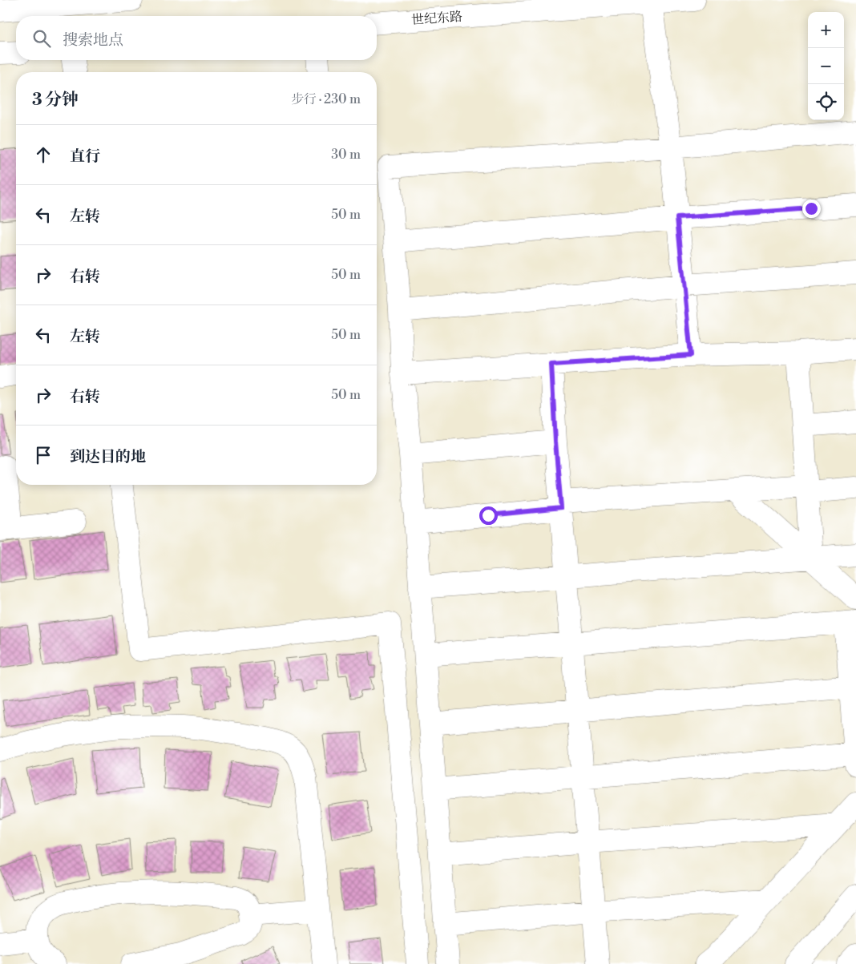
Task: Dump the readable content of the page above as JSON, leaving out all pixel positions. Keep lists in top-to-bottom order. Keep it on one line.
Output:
{"streets":{"street":["世纪东路"]},"page":{"map_buttons":["+","−"],"search":"搜索地点","heading":["3 分钟","步行 · 230 m"],"list":[["直行","30 m"],["左转","50 m"],["右转","50 m"],["左转","50 m"],["右转","50 m"],"到达目的地"]}}
